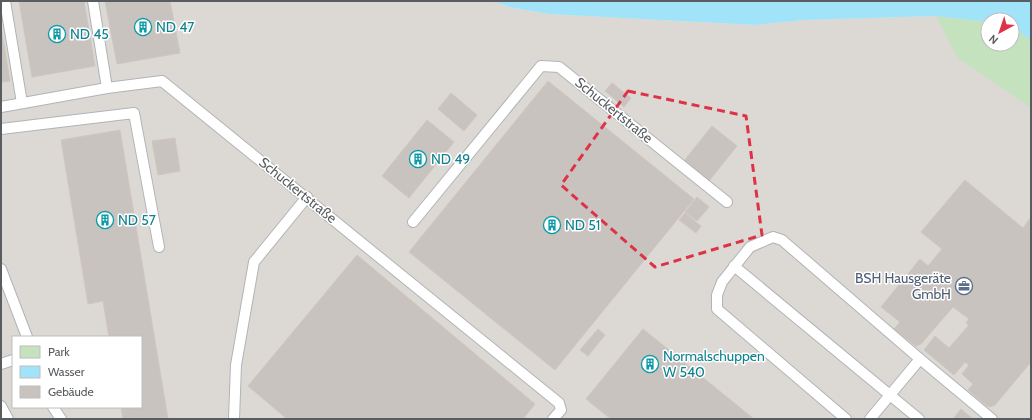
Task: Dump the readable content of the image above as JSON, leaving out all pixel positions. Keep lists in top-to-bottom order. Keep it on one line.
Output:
{"streets":{"lane":["Schuckertstraße"]},"places":{"building":["ND 47","ND 45","ND 49","ND 57","ND 51","Normalschuppen W 540"],"office":["BSH Hausgeräte GmbH"]},"legend":["Park","Wasser","Gebäude"],"north":"bottom left"}
